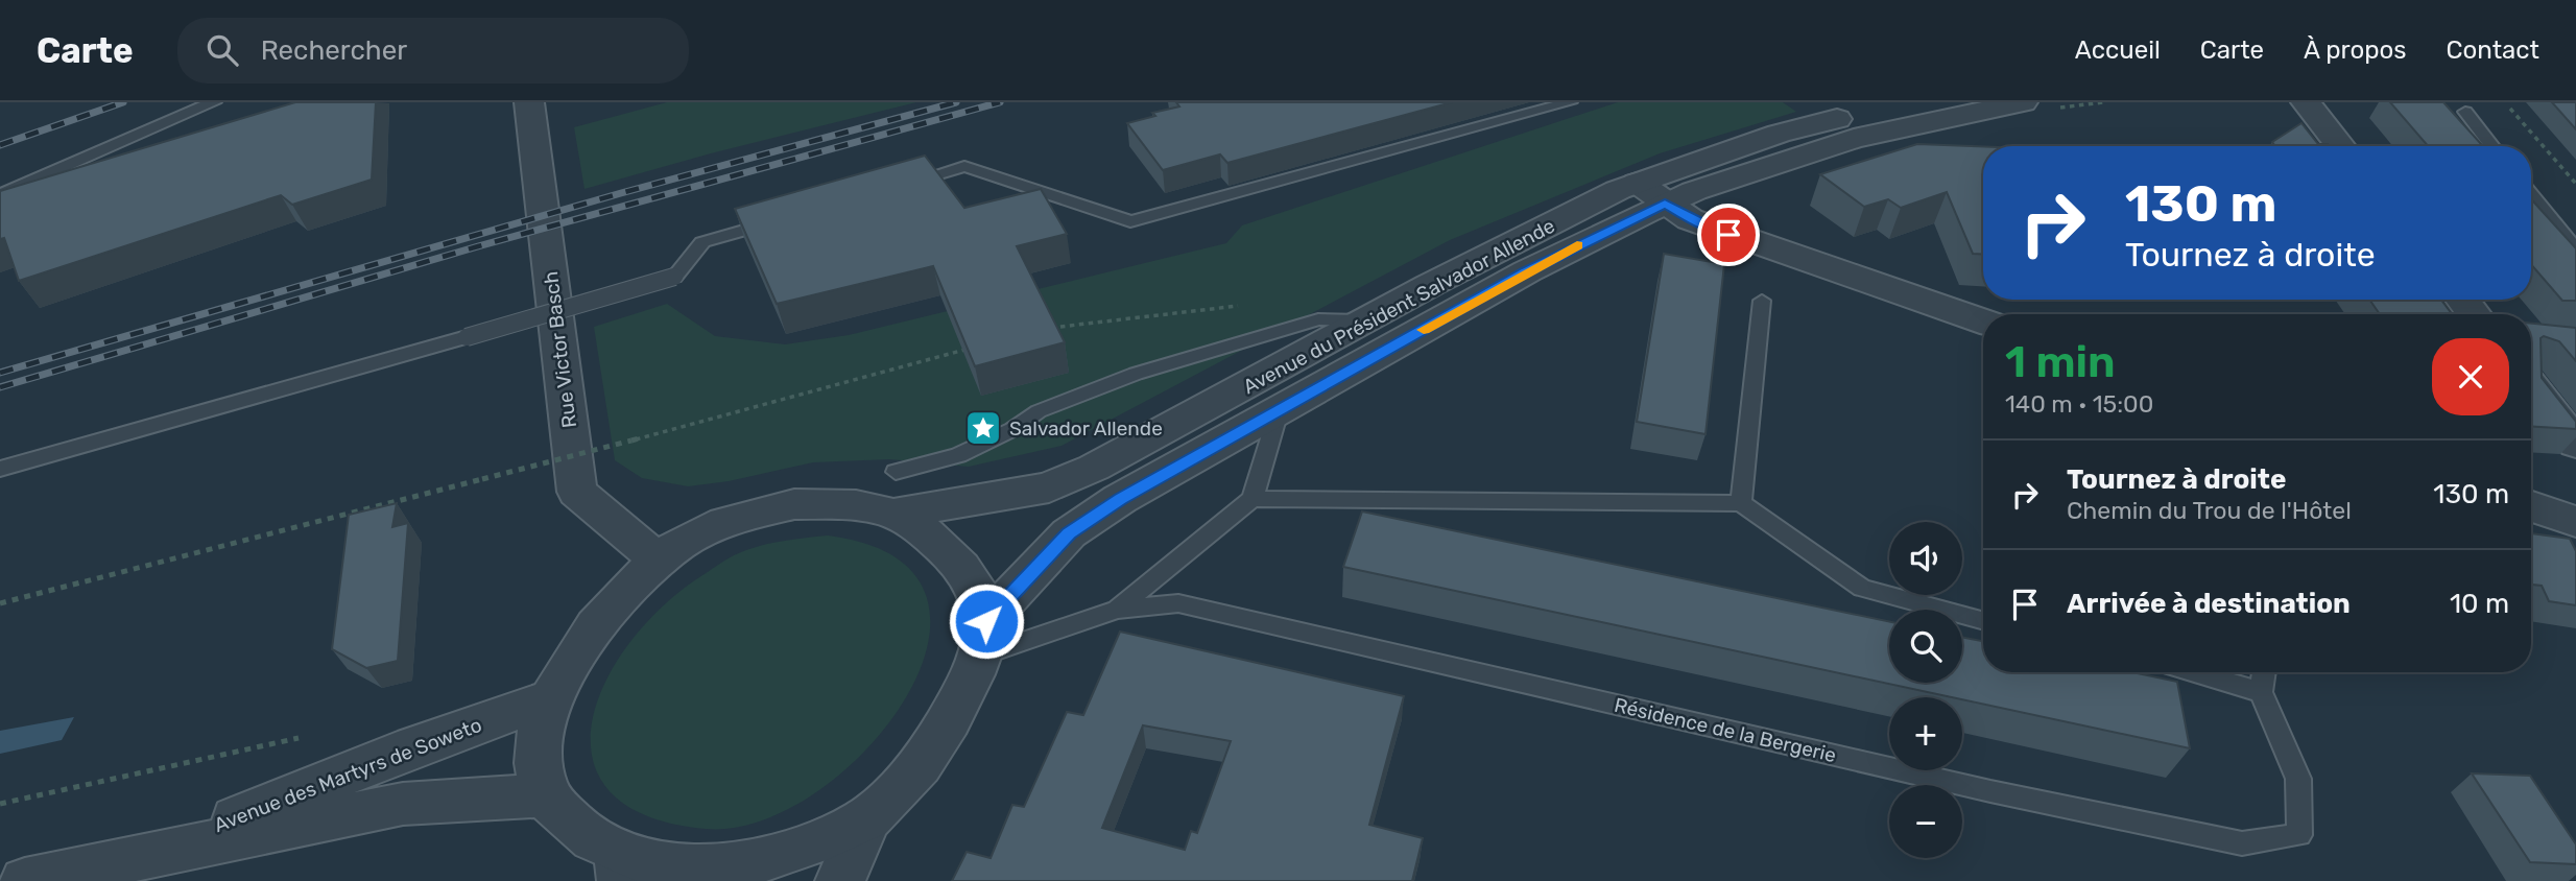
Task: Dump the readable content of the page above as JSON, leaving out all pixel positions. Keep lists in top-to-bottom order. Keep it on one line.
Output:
{"streets":{"street":["Avenue du Président Salvador Allende","Rue Victor Basch","Avenue des Martyrs de Soweto"],"lane":["Résidence de la Bergerie"]},"crossings":[["Avenue du Président Salvador Allende","Résidence de la Bergerie"]],"places":{"place":["Salvador Allende"]},"page":{"header":"Carte","search":"Rechercher","nav":["Accueil","Carte","À propos","Contact"],"turn":["130 m","Tournez à droite"],"heading":["1 min","140 m · 15:00"],"list":[{"name":"Tournez à droite","note":"Chemin du Trou de l'Hôtel","value":"130 m"},{"name":"Arrivée à destination","value":"10 m"}],"map_buttons":["+","−"]}}
